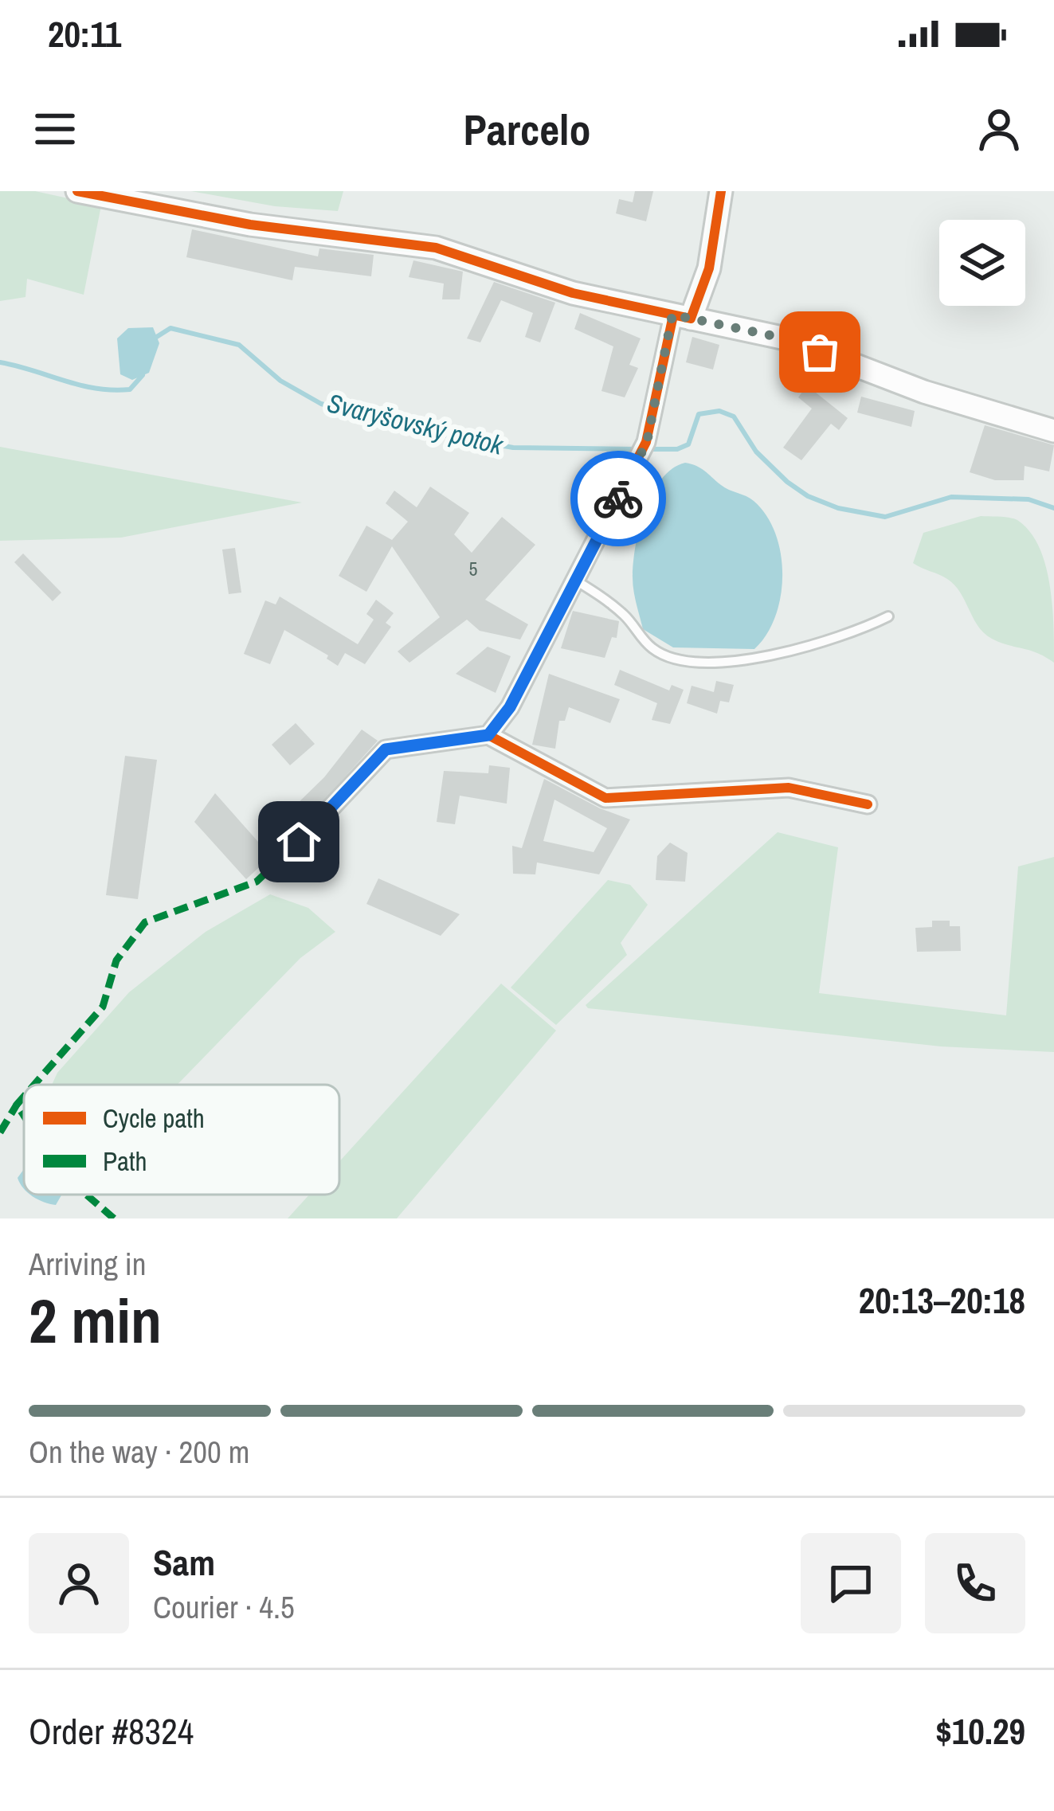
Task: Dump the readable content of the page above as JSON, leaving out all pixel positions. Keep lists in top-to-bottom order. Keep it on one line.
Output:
{"water":["Svaryšovský potok"],"house_numbers":["5"],"legend":["Cycle path","Path"],"page":{"status":"20:11","header":"Parcelo","heading":["2 min","Arriving in","20:13–20:18"],"panel":["Sam","Courier · 4.5","Order #8324","$10.29"],"bar":"On the way · 200 m"}}
